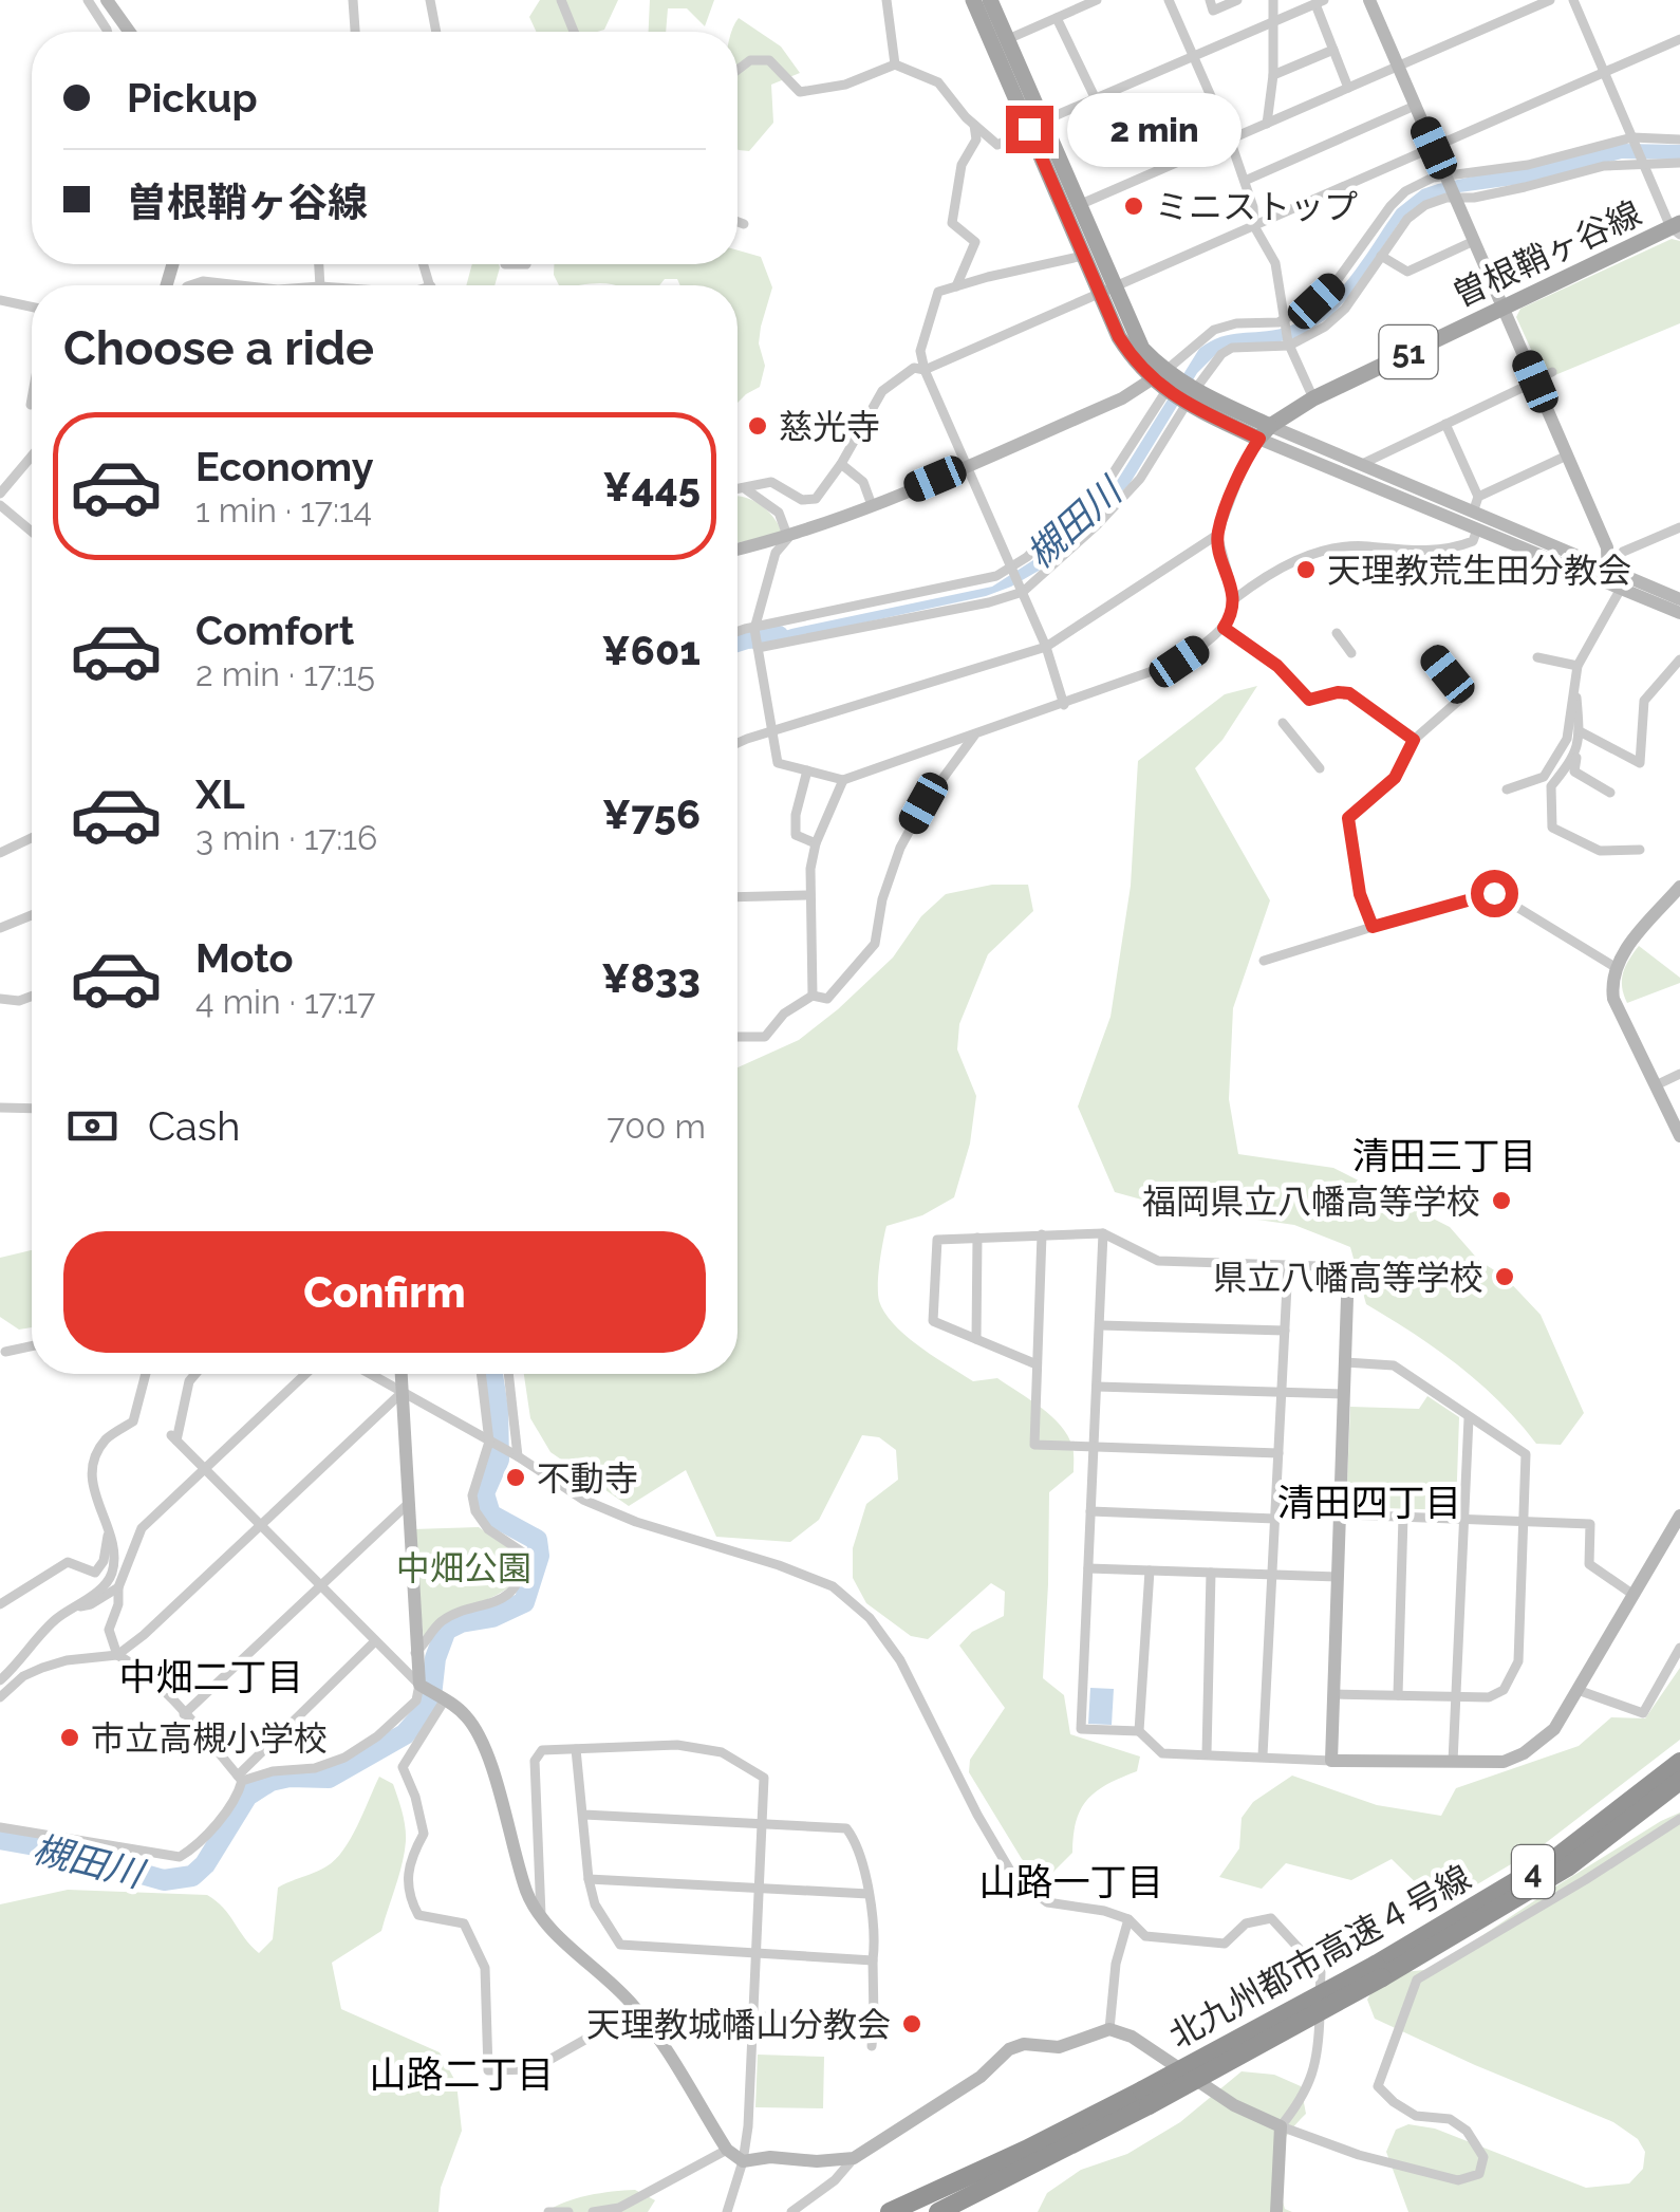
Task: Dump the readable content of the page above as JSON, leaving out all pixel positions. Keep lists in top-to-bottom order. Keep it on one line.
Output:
{"streets":{"highway":["4","北九州都市高速４号線"],"main road":["曽根鞘ヶ谷線","51"]},"districts":["清田三丁目","清田四丁目","中畑二丁目","山路一丁目","山路二丁目"],"water":["槻田川"],"parks":["中畑公園"],"places":["ミニストップ","慈光寺","天理教荒生田分教会","福岡県立八幡高等学校","県立八幡高等学校","不動寺","市立高槻小学校","天理教城幡山分教会"],"page":{"banner":["Pickup","曽根鞘ヶ谷線"],"bubble":"2 min","heading":"Choose a ride","list":[{"name":"Economy","note":"1 min · 17:14","value":"¥445"},{"name":"Comfort","note":"2 min · 17:15","value":"¥601"},{"name":"XL","note":"3 min · 17:16","value":"¥756"},{"name":"Moto","note":"4 min · 17:17","value":"¥833"}],"pay":["Cash","700 m"],"buttons":"Confirm"}}
